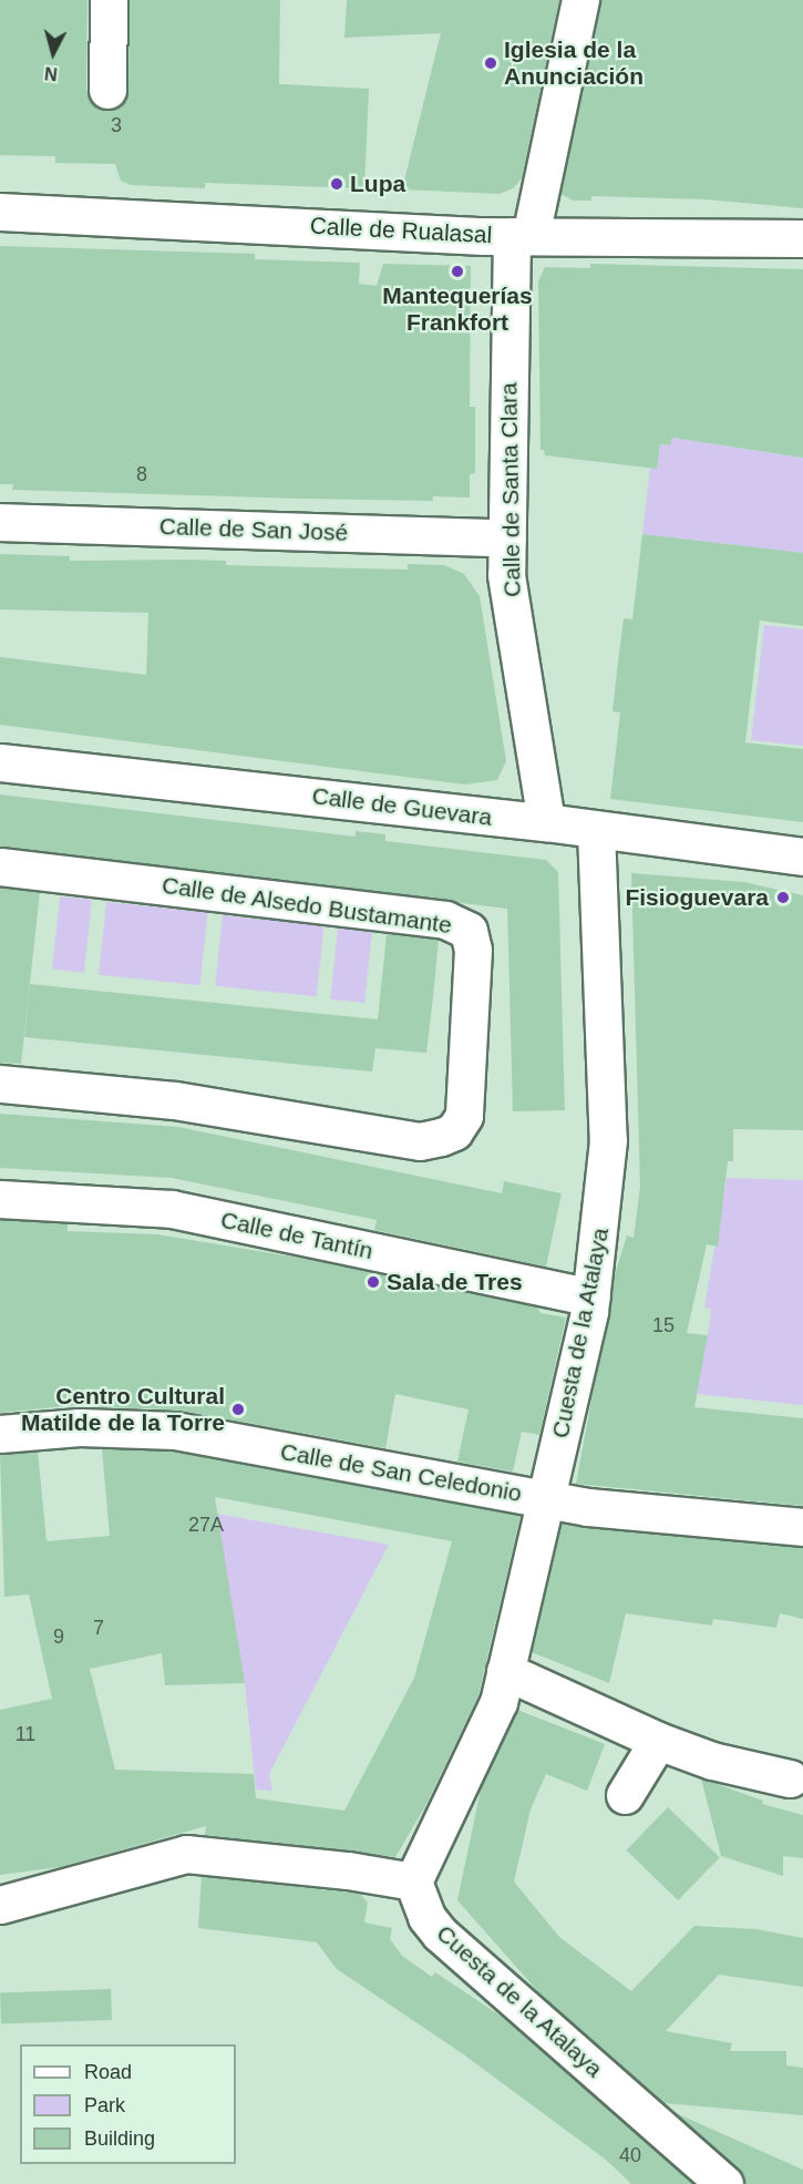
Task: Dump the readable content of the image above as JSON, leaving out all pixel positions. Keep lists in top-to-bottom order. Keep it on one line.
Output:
{"streets":{"street":["Calle de Rualasal","Calle de Santa Clara","Calle de San José","Calle de Guevara","Calle de Alsedo Bustamante","Calle de Tantín","Cuesta de la Atalaya","Calle de San Celedonio"]},"crossings":[["Calle de Rualasal","Calle de Santa Clara"],["Calle de Santa Clara","Calle de San José"],["Calle de Santa Clara","Calle de Guevara"],["Calle de Guevara","Cuesta de la Atalaya"],["Calle de Tantín","Cuesta de la Atalaya"],["Cuesta de la Atalaya","Calle de San Celedonio"]],"places":["Iglesia de la Anunciación","Lupa","Mantequerías Frankfort","Fisioguevara","Sala de Tres","Centro Cultural Matilde de la Torre"],"house_numbers":["3","8","15","27A","7","9","11","40"],"legend":["Road","Park","Building"],"north":"bottom"}
